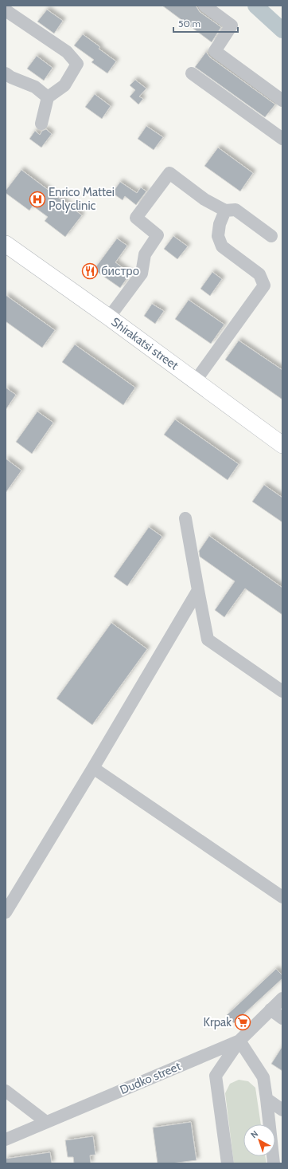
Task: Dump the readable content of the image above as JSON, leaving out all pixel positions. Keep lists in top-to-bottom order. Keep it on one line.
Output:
{"streets":{"main road":["Shirakatsi street"],"street":["Dudko street"]},"places":{"hospital":["Enrico Mattei Polyclinic"],"restaurant":["бистро"],"supermarket":["Krpak"]},"scale_bar":"50 m","north":"top left"}
